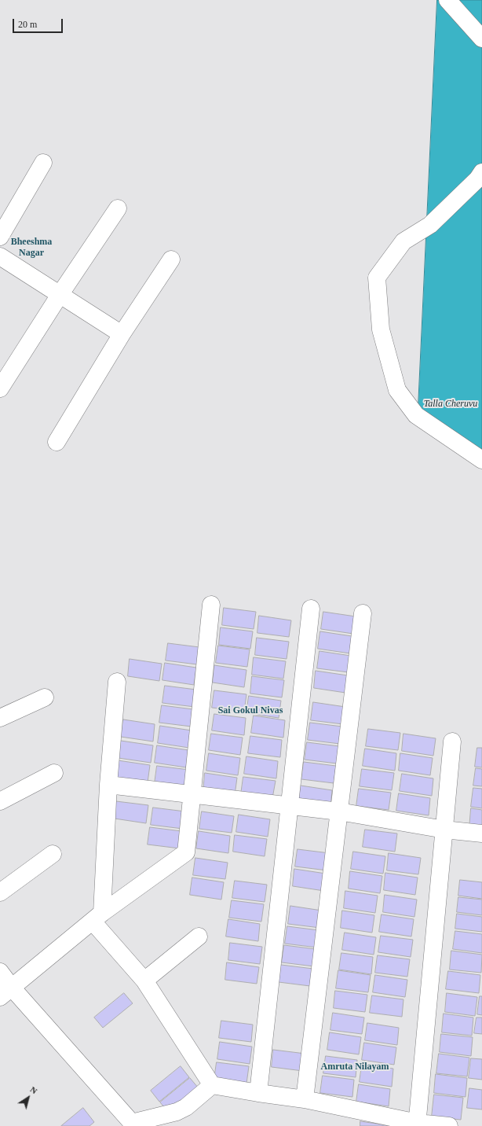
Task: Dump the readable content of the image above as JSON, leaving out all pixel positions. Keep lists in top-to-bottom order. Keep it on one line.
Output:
{"districts":["Bheeshma Nagar","Sai Gokul Nivas","Amruta Nilayam"],"water":["Talla Cheruvu"],"scale_bar":"20 m","north":"top right"}
